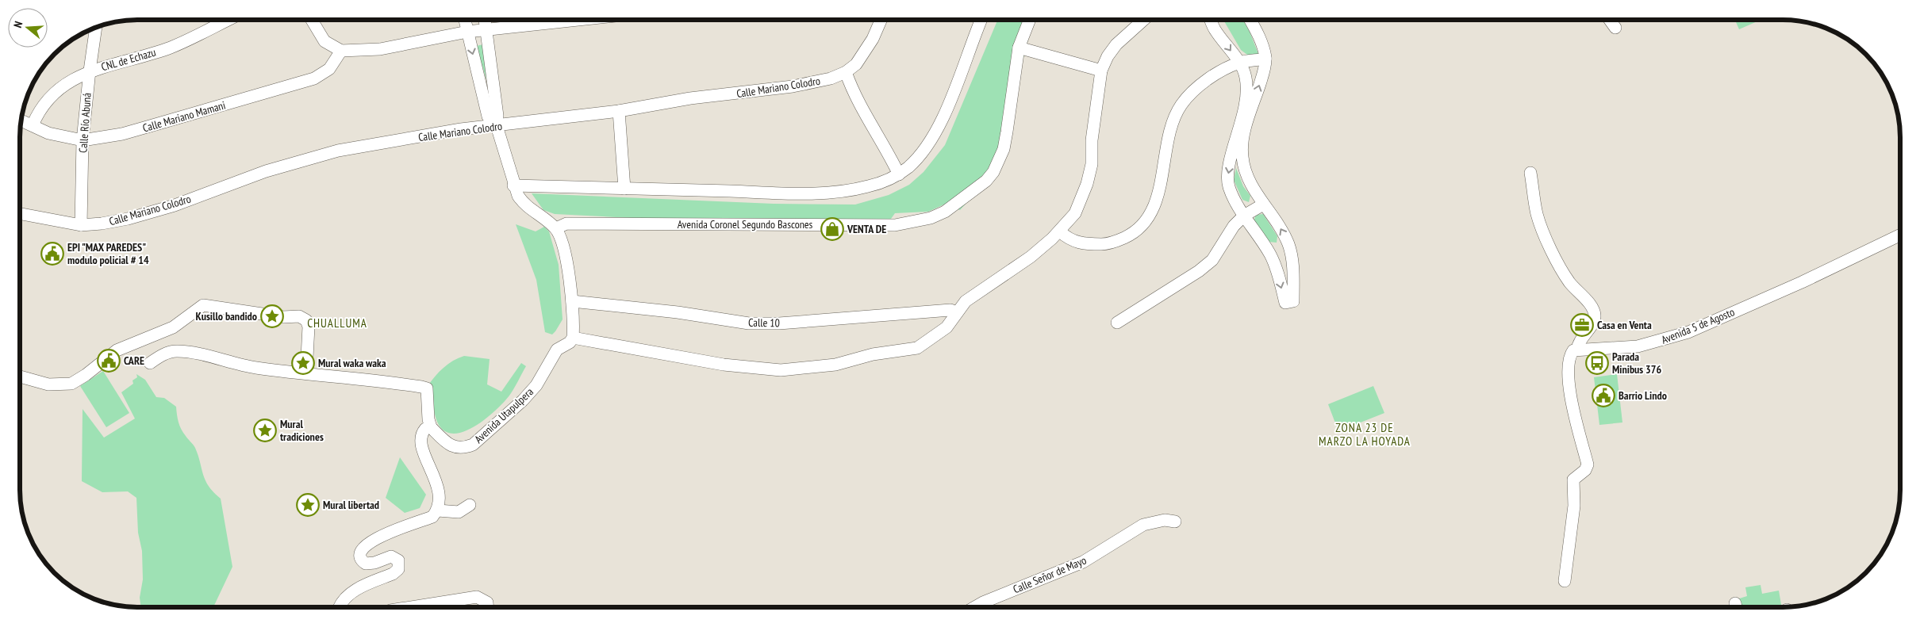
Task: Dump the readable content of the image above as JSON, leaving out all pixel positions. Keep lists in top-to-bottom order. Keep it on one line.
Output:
{"streets":{"street":["CNL de Echazu","Calle Mariano Colodro","Calle Mariano Mamani","Calle Río Abuná","Avenida Coronel Segundo Bascones","Calle 10","Avenida 5 de Agosto","Avenida Utapulpera","Calle Señor de Mayo"]},"crossings":[["CNL de Echazu","Calle Mariano Mamani"],["CNL de Echazu","Calle Río Abuná"],["Calle Mariano Colodro","Calle Río Abuná"],["Calle Mariano Mamani","Calle Río Abuná"]],"districts":["CHUALLUMA","ZONA 23 DE MARZO LA HOYADA"],"places":{"shop":["VENTA DE"],"public building":["EPI \"MAX PAREDES\" modulo policial # 14","CARE","Barrio Lindo"],"place":["Kusillo bandido","Mural waka waka","Mural tradiciones","Mural libertad"],"office":["Casa en Venta"],"bus stop":["Parada Minibus 376"]},"north":"left"}
